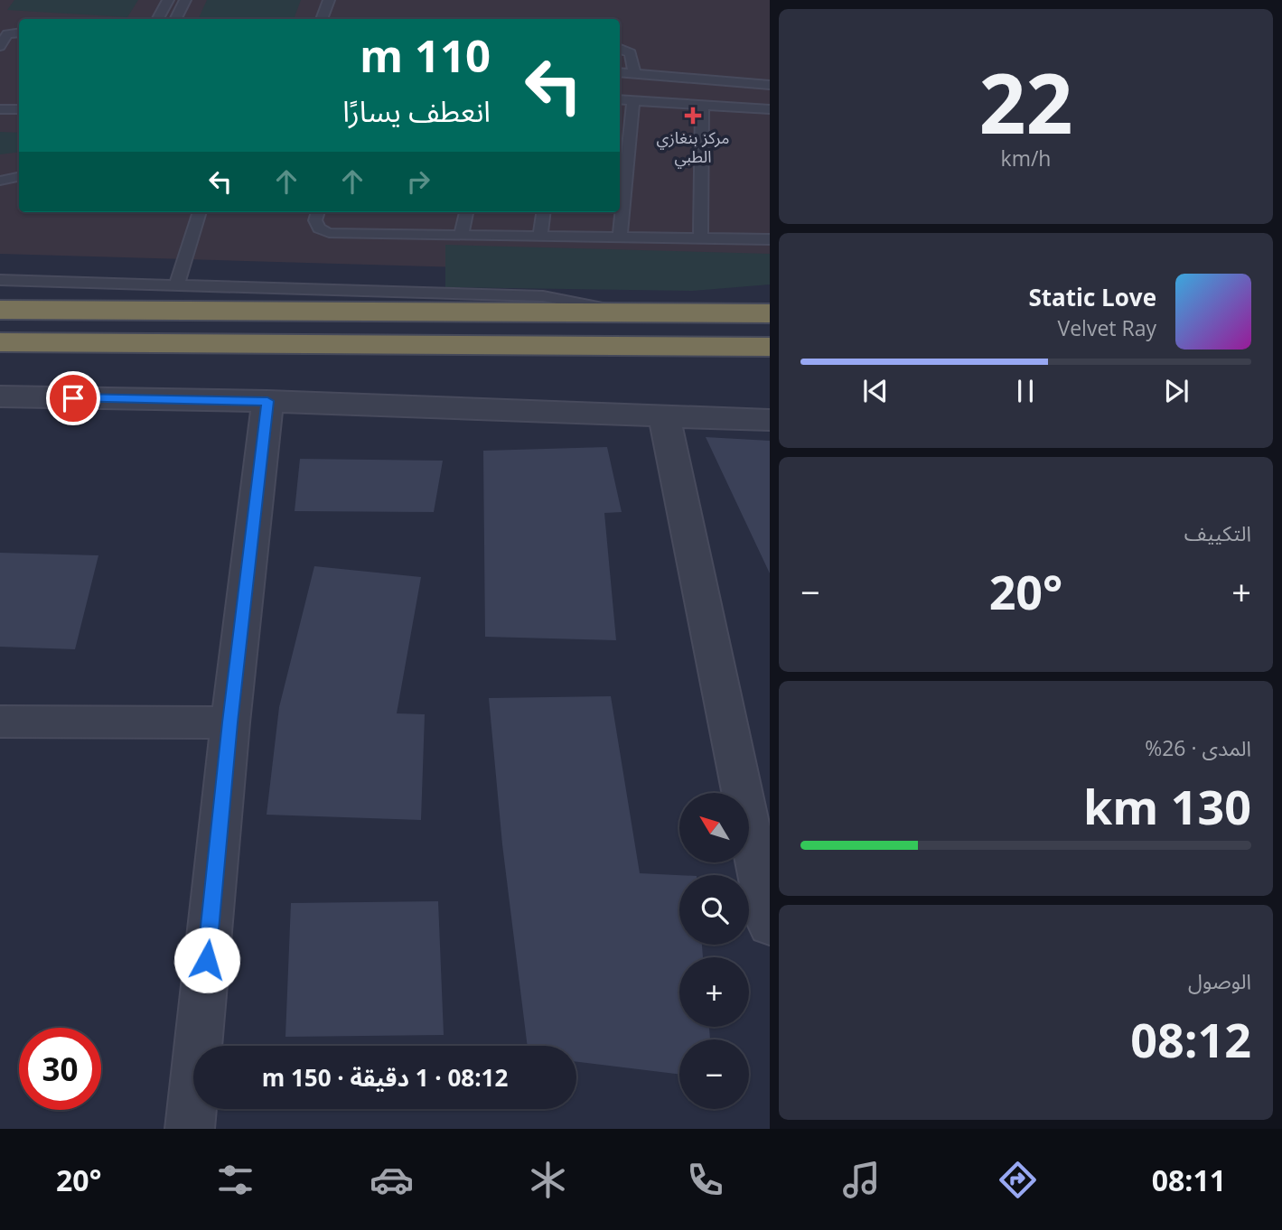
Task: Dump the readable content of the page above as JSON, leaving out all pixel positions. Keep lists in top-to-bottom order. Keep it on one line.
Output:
{"places":{"health":["مركز بنغازي الطبي"]},"north":"top left","page":{"tile":[["22","km/h"],"التكييف",["المدى · 26%","130 km"],["الوصول","08:12"]],"turn":["110 m","انعطف يسارًا"],"song":["Static Love","Velvet Ray"],"heat":["−","20°","+"],"map_buttons":["+","−"],"limit":"30","trip":"08:12 · 1 دقيقة · 150 m","tabs":["08:11","20°"]}}
